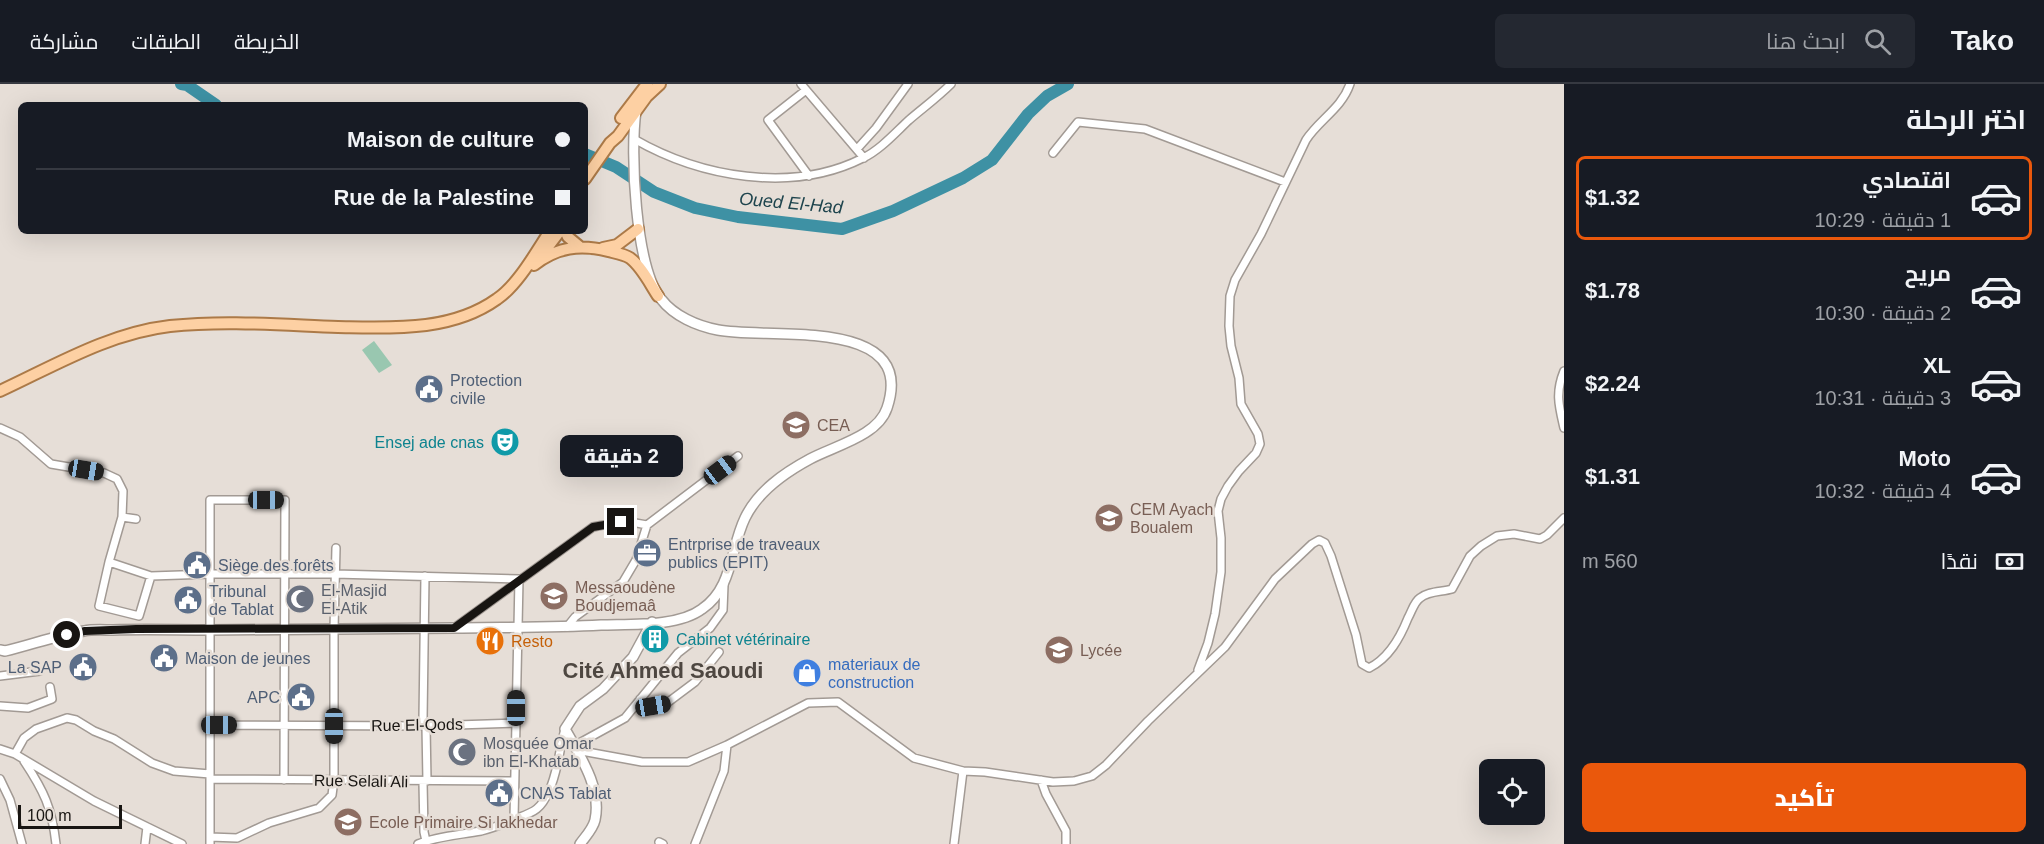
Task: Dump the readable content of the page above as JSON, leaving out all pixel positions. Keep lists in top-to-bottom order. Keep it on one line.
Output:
{"streets":{"street":["Rue El-Qods","Rue Selali Ali"]},"districts":["Cité Ahmed Saoudi"],"water":["Oued El-Had"],"places":{"public building":["Protection civile","Siège des forêts","Tribunal de Tablat","Maison de jeunes","La SAP","APC","CNAS Tablat"],"school or university":["CEA","CEM Ayach Boualem","Messaoudène Boudjemaâ","Lycée","Ecole Primaire Si lakhedar"],"theatre":["Ensej ade cnas"],"office":["Entrprise de traveaux publics (EPIT)"],"mosque":["El-Masjid El-Atik","Mosquée Omar ibn El-Khatab"],"building":["Cabinet vétérinaire"],"restaurant":["Resto"],"shop":["materiaux de construction"]},"scale_bar":"100 m","page":{"header":"Tako","search":"ابحث هنا","nav":["الخريطة","الطبقات","مشاركة"],"heading":"اختر الرحلة","banner":["Maison de culture","Rue de la Palestine"],"list":[{"name":"اقتصادي","note":"1 دقيقة · 10:29","value":"$1.32"},{"name":"مريح","note":"2 دقيقة · 10:30","value":"$1.78"},{"name":"XL","note":"3 دقيقة · 10:31","value":"$2.24"},{"name":"Moto","note":"4 دقيقة · 10:32","value":"$1.31"}],"bubble":"2 دقيقة","pay":["نقدًا","560 m"],"buttons":"تأكيد","scale":"100 m"}}
